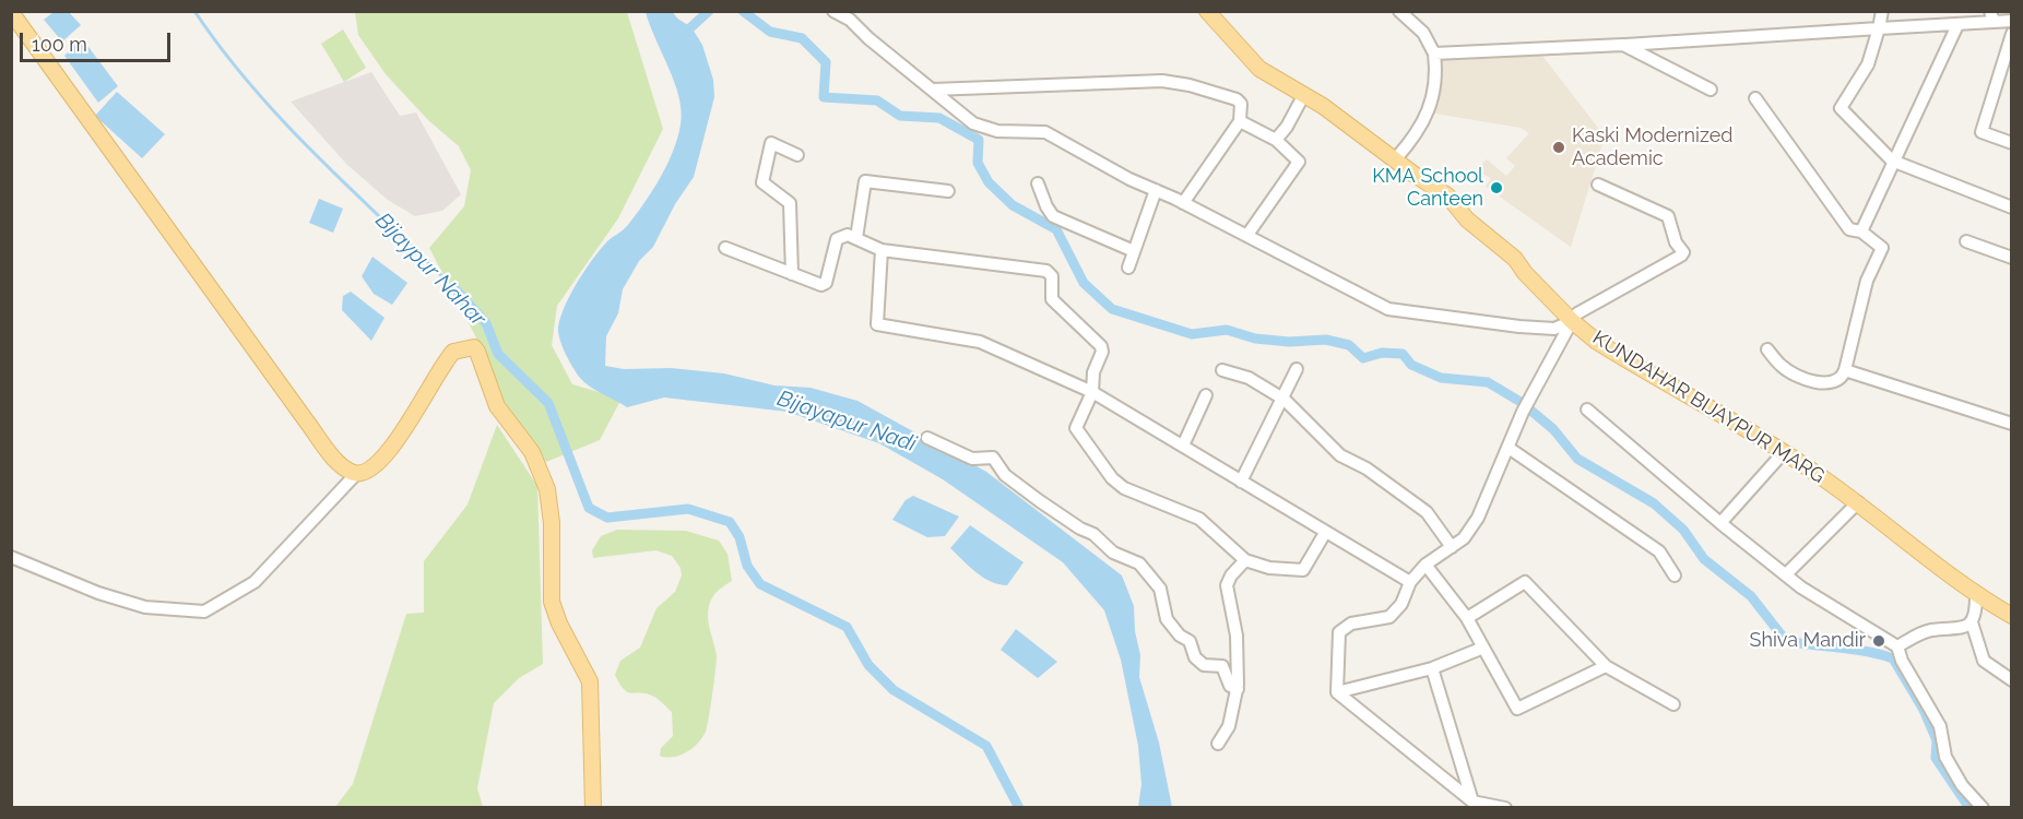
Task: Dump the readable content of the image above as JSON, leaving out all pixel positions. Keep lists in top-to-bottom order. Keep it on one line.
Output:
{"streets":{"main road":["KUNDAHAR BIJAYPUR MARG"]},"water":["Bijaypur Nahar","Bijayapur Nadi"],"places":["Kaski Modernized Academic","KMA School Canteen","Shiva Mandir"],"scale_bar":"100 m"}
